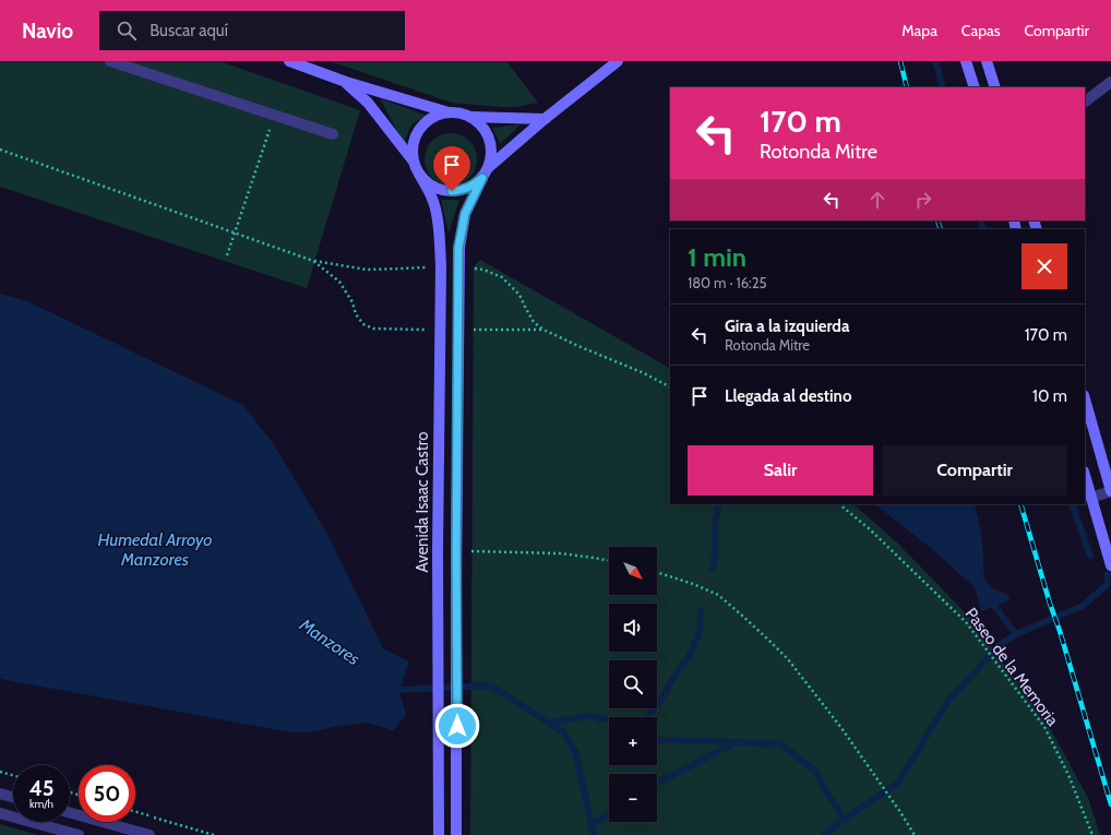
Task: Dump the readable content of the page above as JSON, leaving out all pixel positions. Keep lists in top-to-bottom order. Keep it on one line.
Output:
{"streets":{"main road":["Avenida Isaac Castro"],"path":["Paseo de la Memoria"]},"water":["Humedal Arroyo Manzores","Manzores"],"north":"bottom right","page":{"header":"Navio","search":"Buscar aquí","nav":["Mapa","Capas","Compartir"],"turn":["170 m","Rotonda Mitre"],"heading":["1 min","180 m · 16:25"],"list":[{"name":"Gira a la izquierda","note":"Rotonda Mitre","value":"170 m"},{"name":"Llegada al destino","value":"10 m"}],"buttons":["Salir","Compartir"],"map_buttons":["+","−"],"speed":"45 km/h","limit":"50"}}
